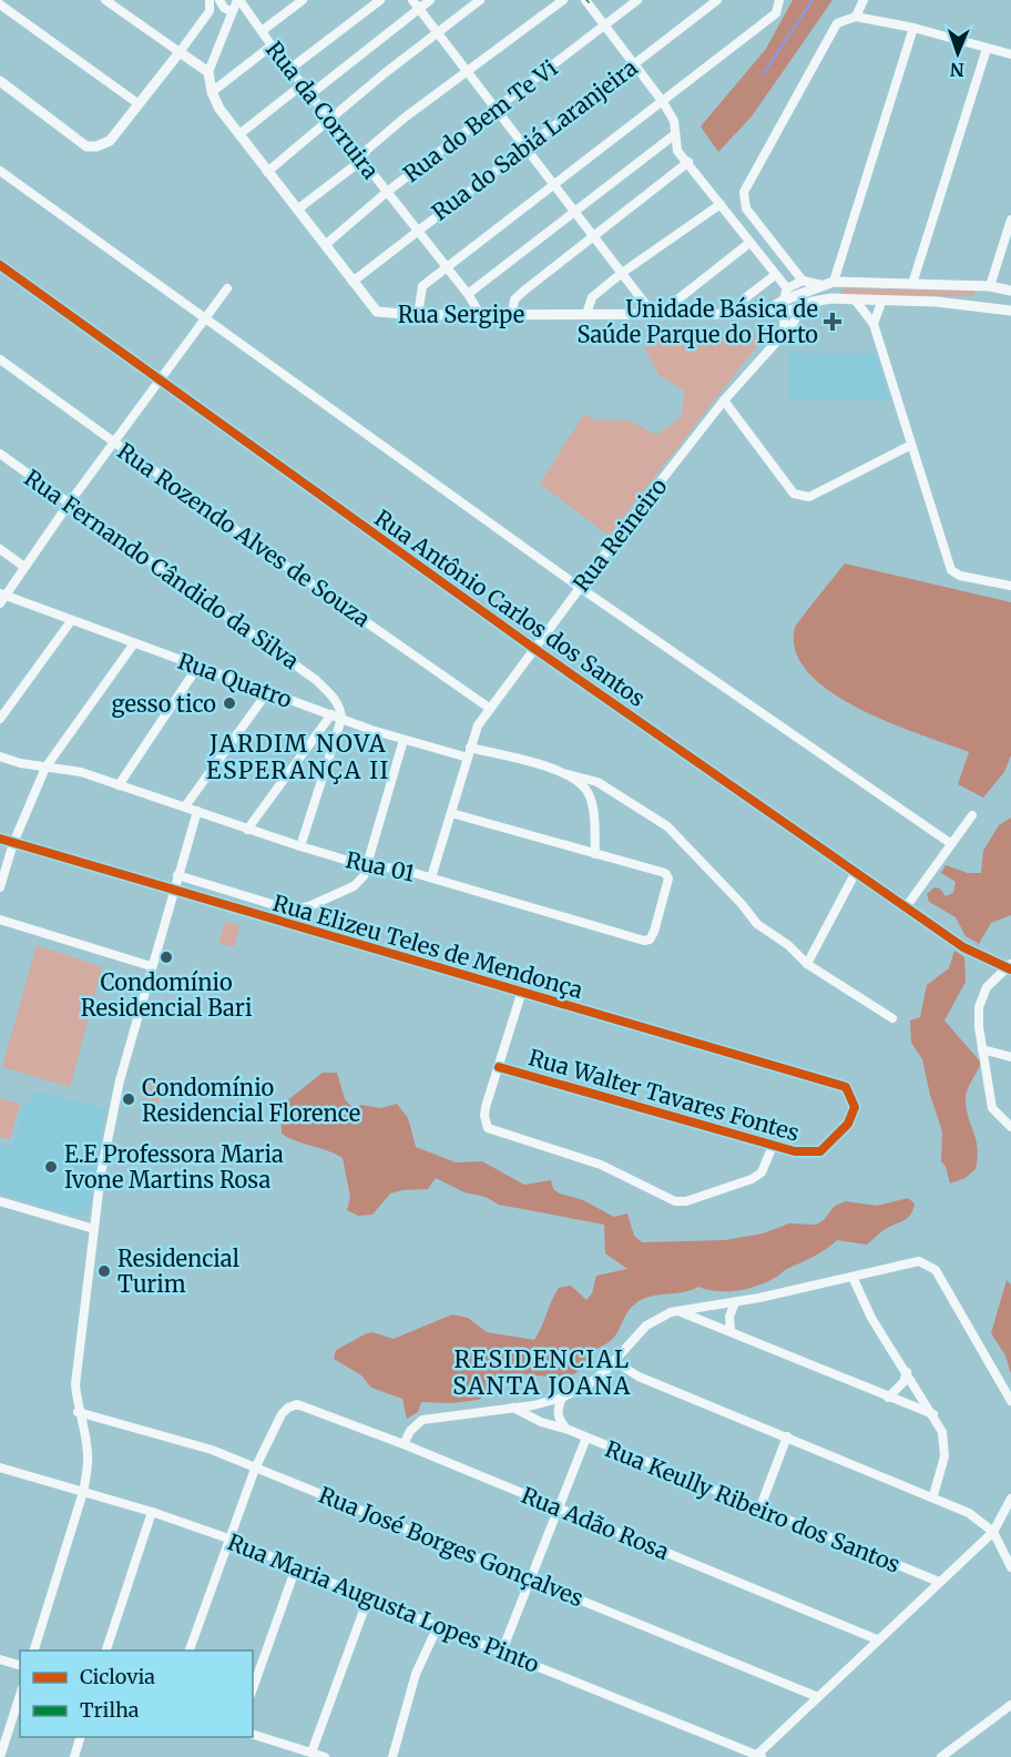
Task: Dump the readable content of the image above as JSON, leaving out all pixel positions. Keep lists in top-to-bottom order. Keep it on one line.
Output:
{"streets":{"street":["Rua da Corruira","Rua do Bem Te Vi","Rua do Sabiá Laranjeira","Rua Sergipe","Rua Rozendo Alves de Souza","Rua Reineiro","Rua Fernando Cândido da Silva","Rua Antônio Carlos dos Santos","Rua Quatro","Rua 01","Rua Elizeu Teles de Mendonça","Rua Walter Tavares Fontes","Rua Keully Ribeiro dos Santos","Rua Adão Rosa","Rua José Borges Gonçalves","Rua Maria Augusta Lopes Pinto"]},"crossings":[["Rua da Corruira","Rua do Bem Te Vi"],["Rua da Corruira","Rua do Sabiá Laranjeira"],["Rua da Corruira","Rua Sergipe"],["Rua do Bem Te Vi","Rua Sergipe"],["Rua do Sabiá Laranjeira","Rua Sergipe"],["Rua Sergipe","Rua Reineiro"],["Rua Rozendo Alves de Souza","Rua Reineiro"],["Rua Reineiro","Rua Antônio Carlos dos Santos"],["Rua Reineiro","Rua Quatro"],["Rua Reineiro","Rua 01"],["Rua Fernando Cândido da Silva","Rua Quatro"],["Rua Elizeu Teles de Mendonça","Rua Walter Tavares Fontes"],["Rua Adão Rosa","Rua José Borges Gonçalves"]],"districts":["JARDIM NOVA ESPERANÇA II","RESIDENCIAL SANTA JOANA"],"places":{"health":["Unidade Básica de Saúde Parque do Horto"],"other":["gesso tico","Condomínio Residencial Bari","Condomínio Residencial Florence","E.E Professora Maria Ivone Martins Rosa","Residencial Turim"]},"legend":["Ciclovia","Trilha"],"north":"bottom"}
